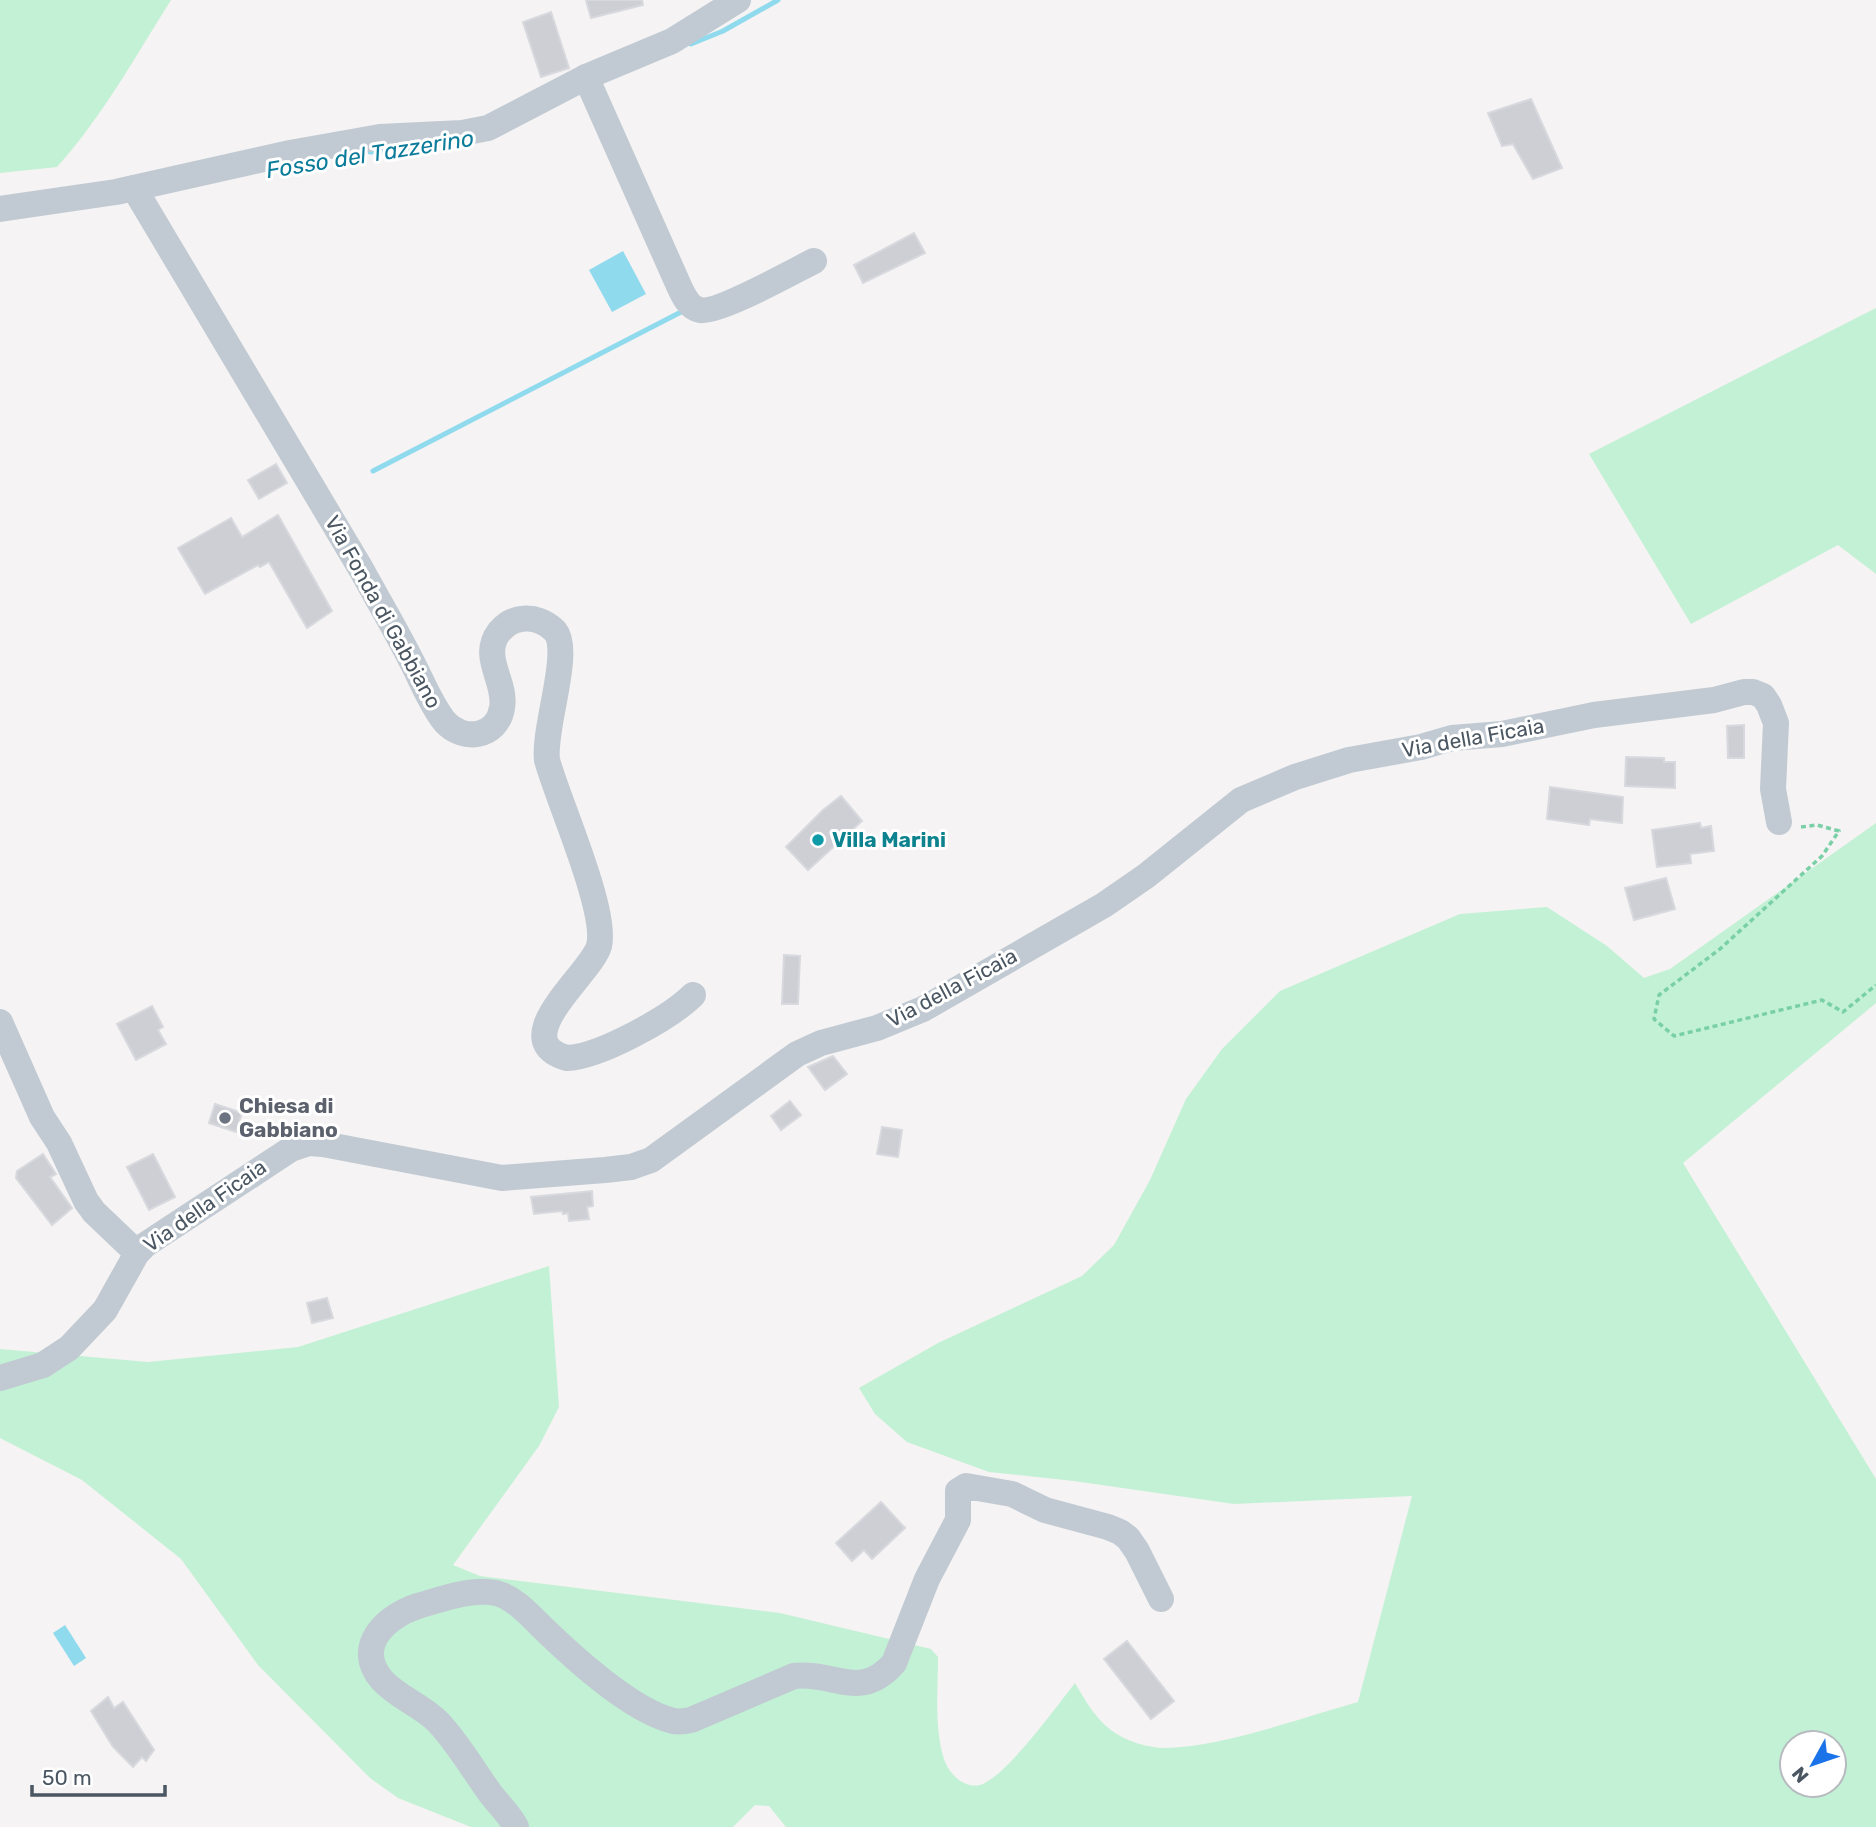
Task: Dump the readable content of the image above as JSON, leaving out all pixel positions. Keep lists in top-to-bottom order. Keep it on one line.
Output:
{"streets":{"street":["Via Fonda di Gabbiano","Via della Ficaia"]},"water":["Fosso del Tazzerino"],"places":["Villa Marini","Chiesa di Gabbiano"],"scale_bar":"50 m","north":"bottom left"}
